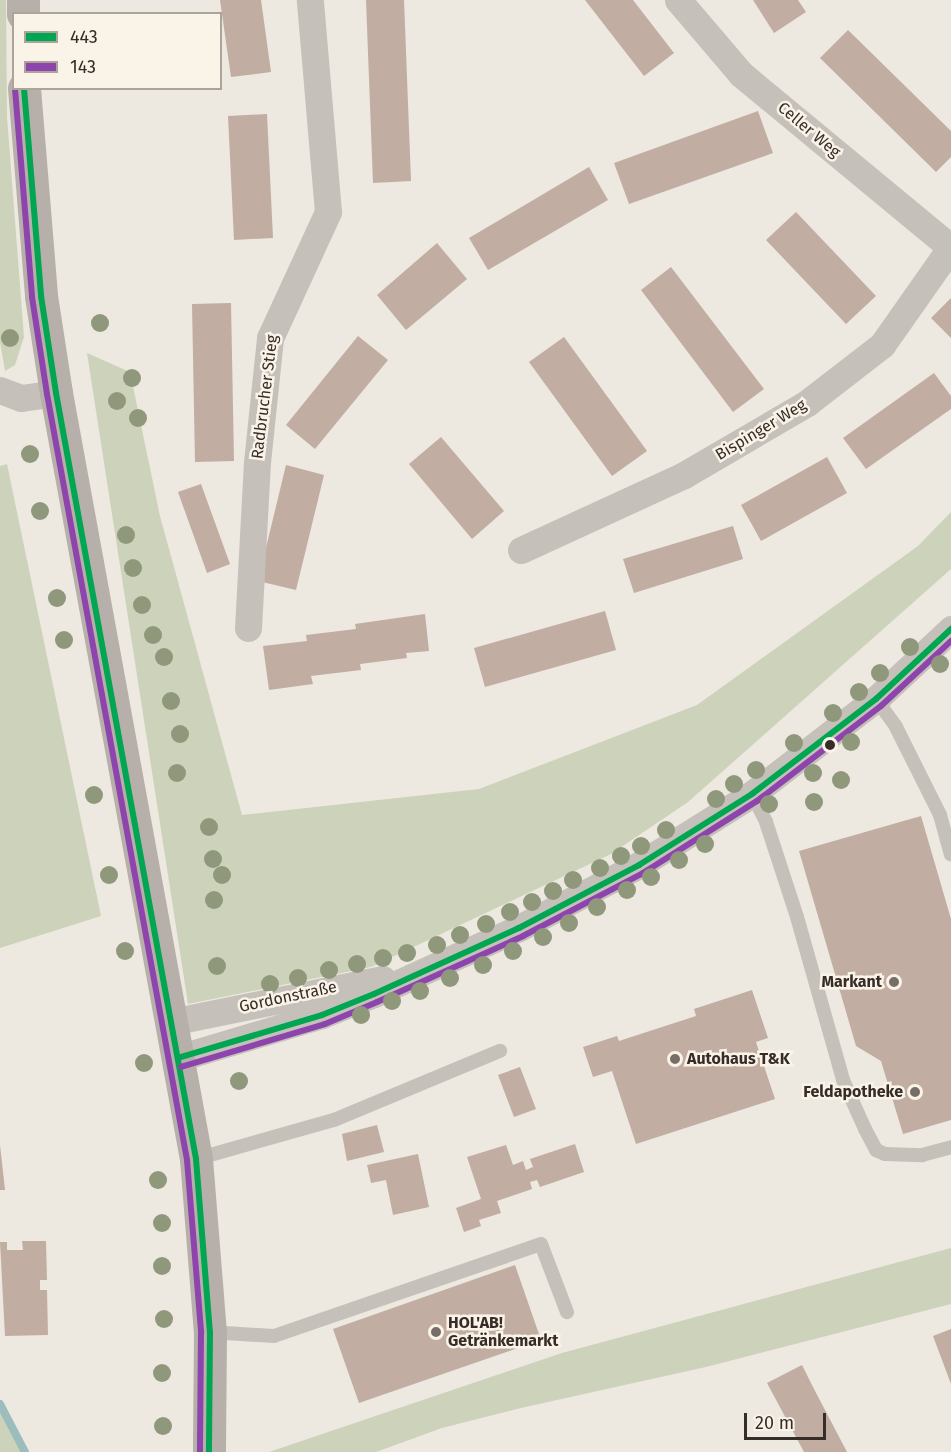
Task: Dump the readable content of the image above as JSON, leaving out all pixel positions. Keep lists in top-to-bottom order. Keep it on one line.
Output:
{"streets":{"street":["Celler Weg","Radbrucher Stieg","Bispinger Weg","Gordonstraße"]},"crossings":[["Celler Weg","Bispinger Weg"]],"places":["Markant","Autohaus T&K","Feldapotheke","HOL'AB! Getränkemarkt"],"lines":["transit line 443","transit line 143"],"legend":["443","143"],"scale_bar":"20 m"}
